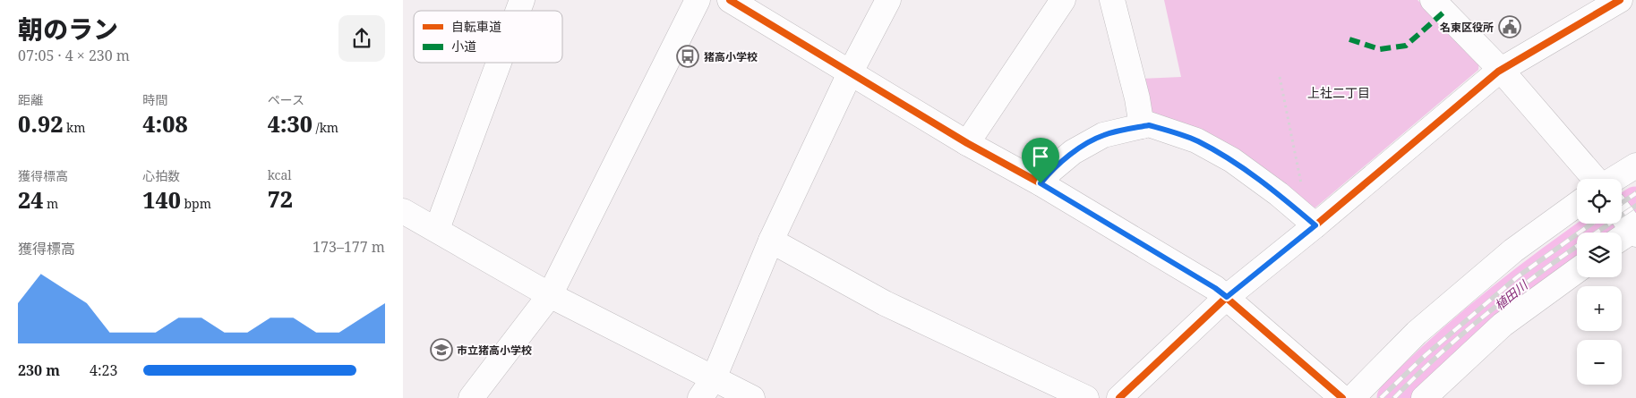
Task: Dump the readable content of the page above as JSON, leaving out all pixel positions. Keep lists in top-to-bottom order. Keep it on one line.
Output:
{"districts":["上社二丁目"],"water":["植田川"],"places":{"public building":["名東区役所"],"bus stop":["猪高小学校"],"school or university":["市立猪高小学校"]},"legend":["自転車道","小道"],"page":{"heading":["朝のラン","07:05 · 4 × 230 m"],"stats":[["距離","0.92 km"],["時間","4:08"],["ペース","4:30 /km"],["獲得標高","24 m"],["心拍数","140 bpm"],["kcal","72"]],"map_buttons":["+","−"],"chart":["獲得標高","173–177 m"],"list":[{"name":"230 m","note":"4:23"}]}}
